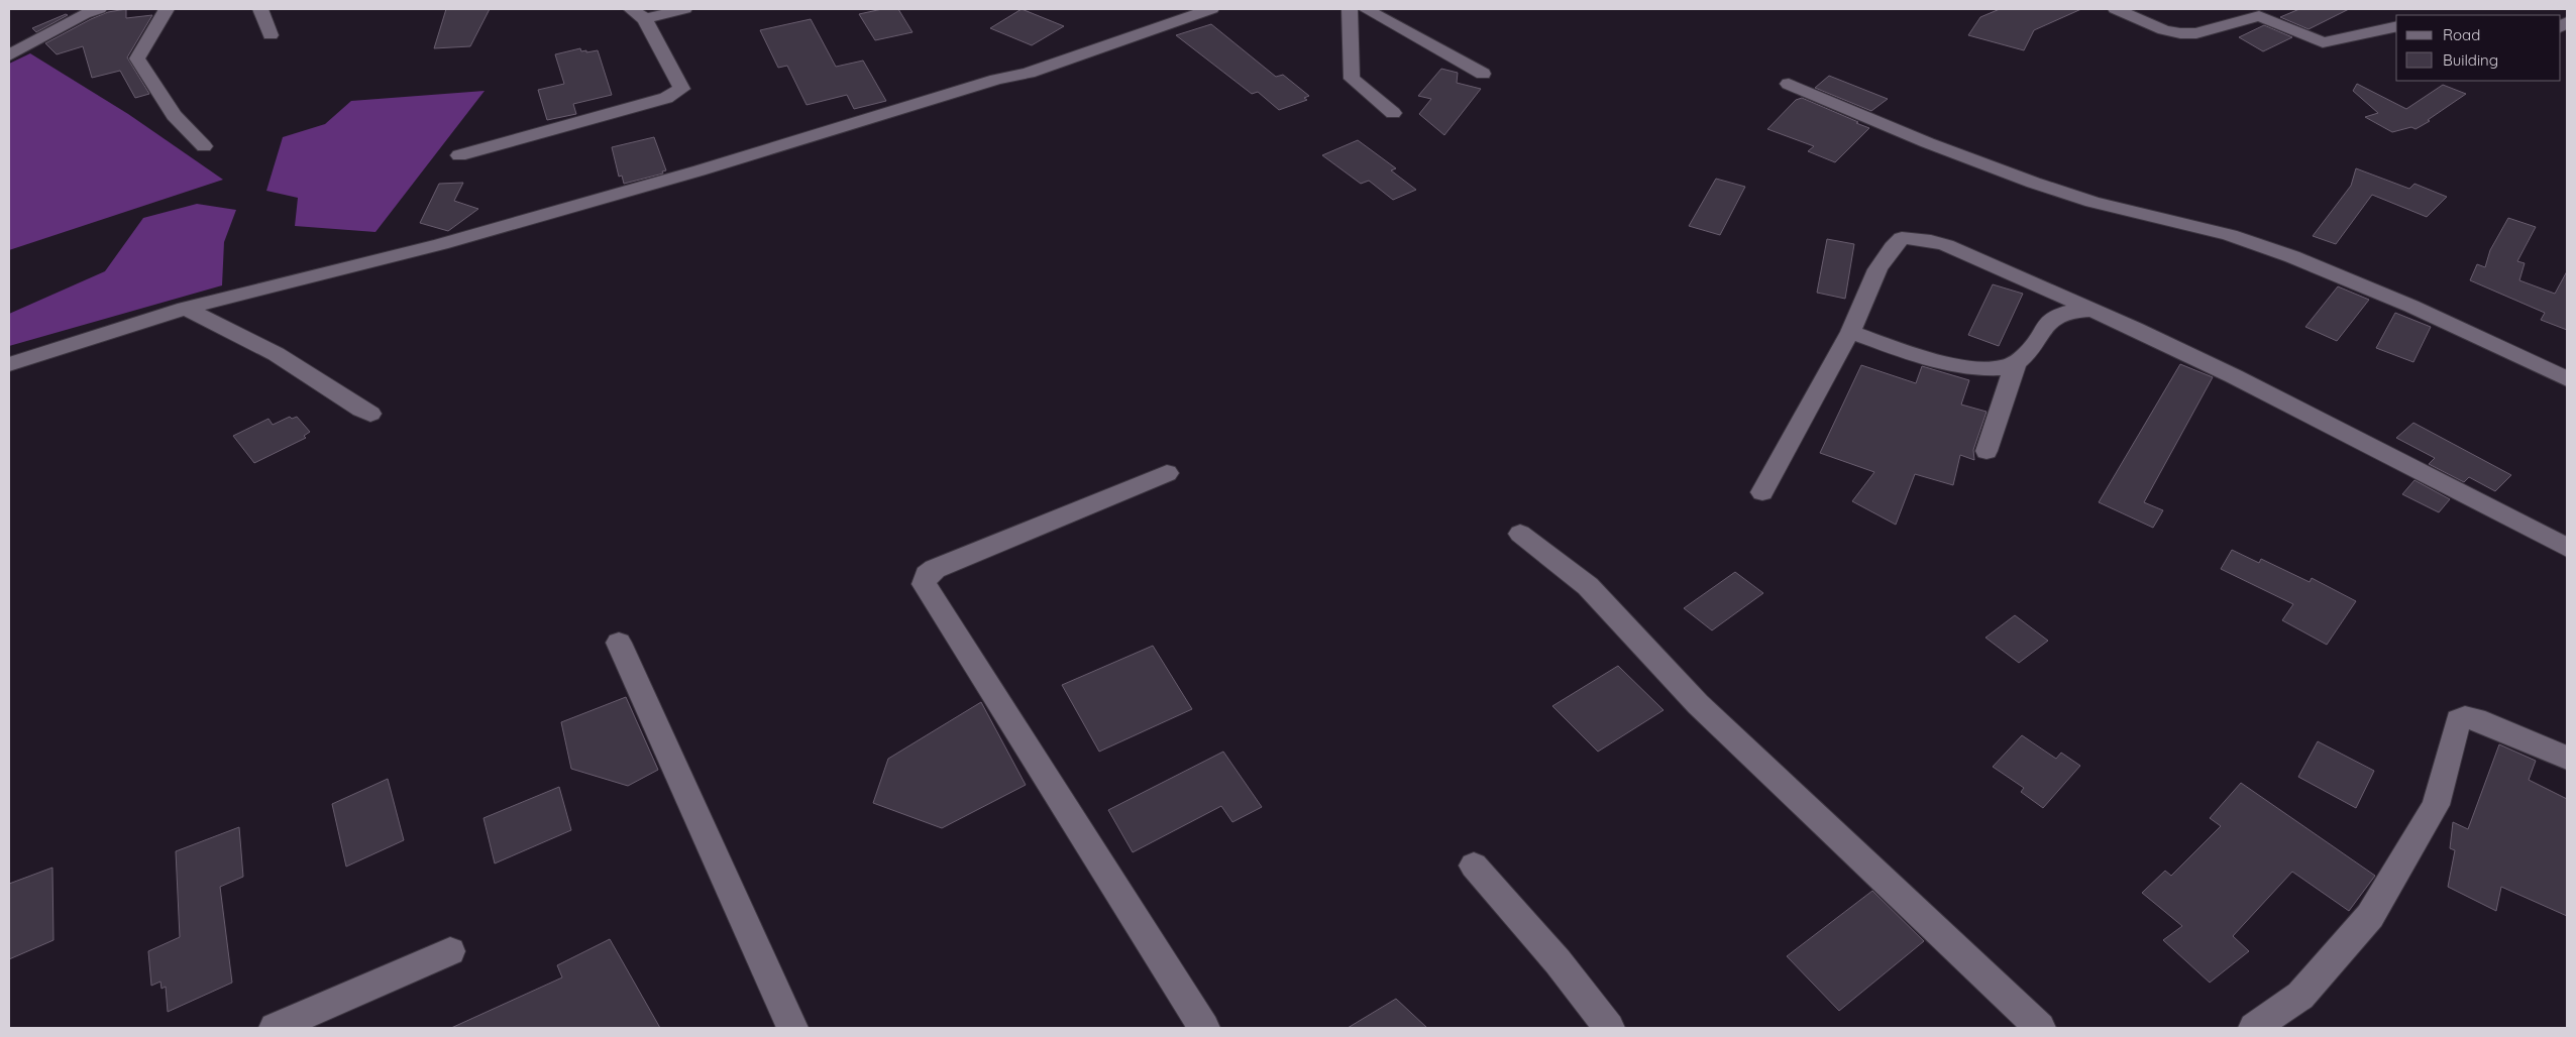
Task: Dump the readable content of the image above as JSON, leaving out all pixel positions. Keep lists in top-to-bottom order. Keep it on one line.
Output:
{"legend":["Road","Building"]}
